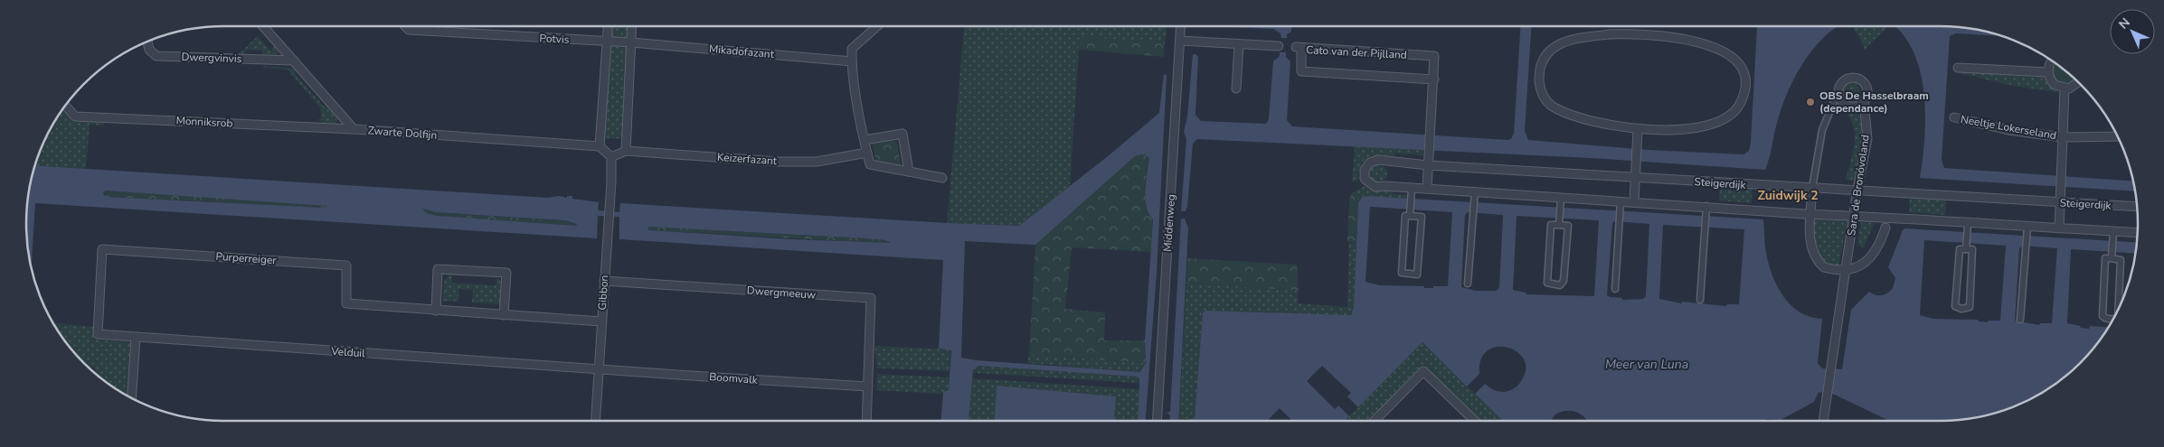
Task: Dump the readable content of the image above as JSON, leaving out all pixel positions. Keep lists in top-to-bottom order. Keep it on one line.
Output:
{"streets":{"street":["Potvis","Mikadofazant","Cato van der Pijlland","Dwergvinvis","Monniksrob","Neeltje Lokerseland","Zwarte Dolfijn","Keizerfazant","Steigerdijk","Sara de Bronóvoland","Middenweg","Purperreiger","Gibbon","Dwergmeeuw","Velduil","Boomvalk"]},"crossings":[["Cato van der Pijlland","Steigerdijk"],["Dwergvinvis","Zwarte Dolfijn"],["Monniksrob","Zwarte Dolfijn"],["Neeltje Lokerseland","Steigerdijk"],["Steigerdijk","Sara de Bronóvoland"],["Purperreiger","Gibbon"],["Purperreiger","Velduil"],["Gibbon","Dwergmeeuw"],["Gibbon","Velduil"],["Gibbon","Boomvalk"],["Dwergmeeuw","Boomvalk"],["Velduil","Boomvalk"]],"districts":["Zuidwijk 2"],"water":["Meer van Luna"],"places":["OBS De Hasselbraam (dependance)"],"north":"top left"}
